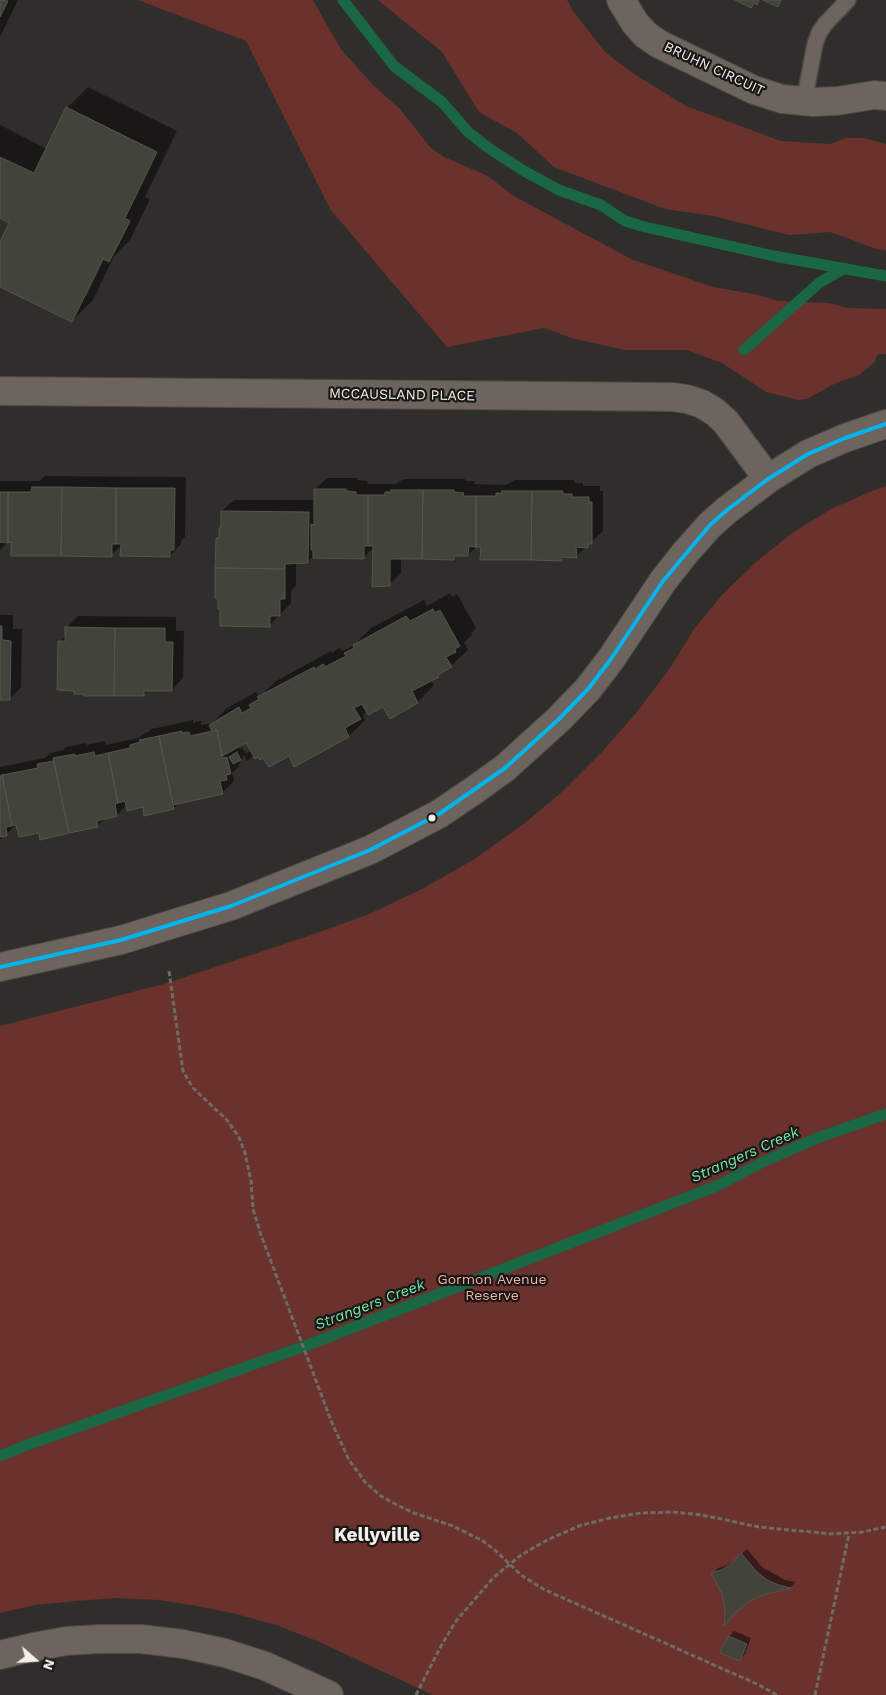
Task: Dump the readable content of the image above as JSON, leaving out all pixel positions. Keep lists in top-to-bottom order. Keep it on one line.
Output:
{"streets":{"street":["BRUHN CIRCUIT","MCCAUSLAND PLACE"]},"districts":["Kellyville"],"water":["Strangers Creek"],"parks":["Gormon Avenue Reserve"],"north":"right"}
